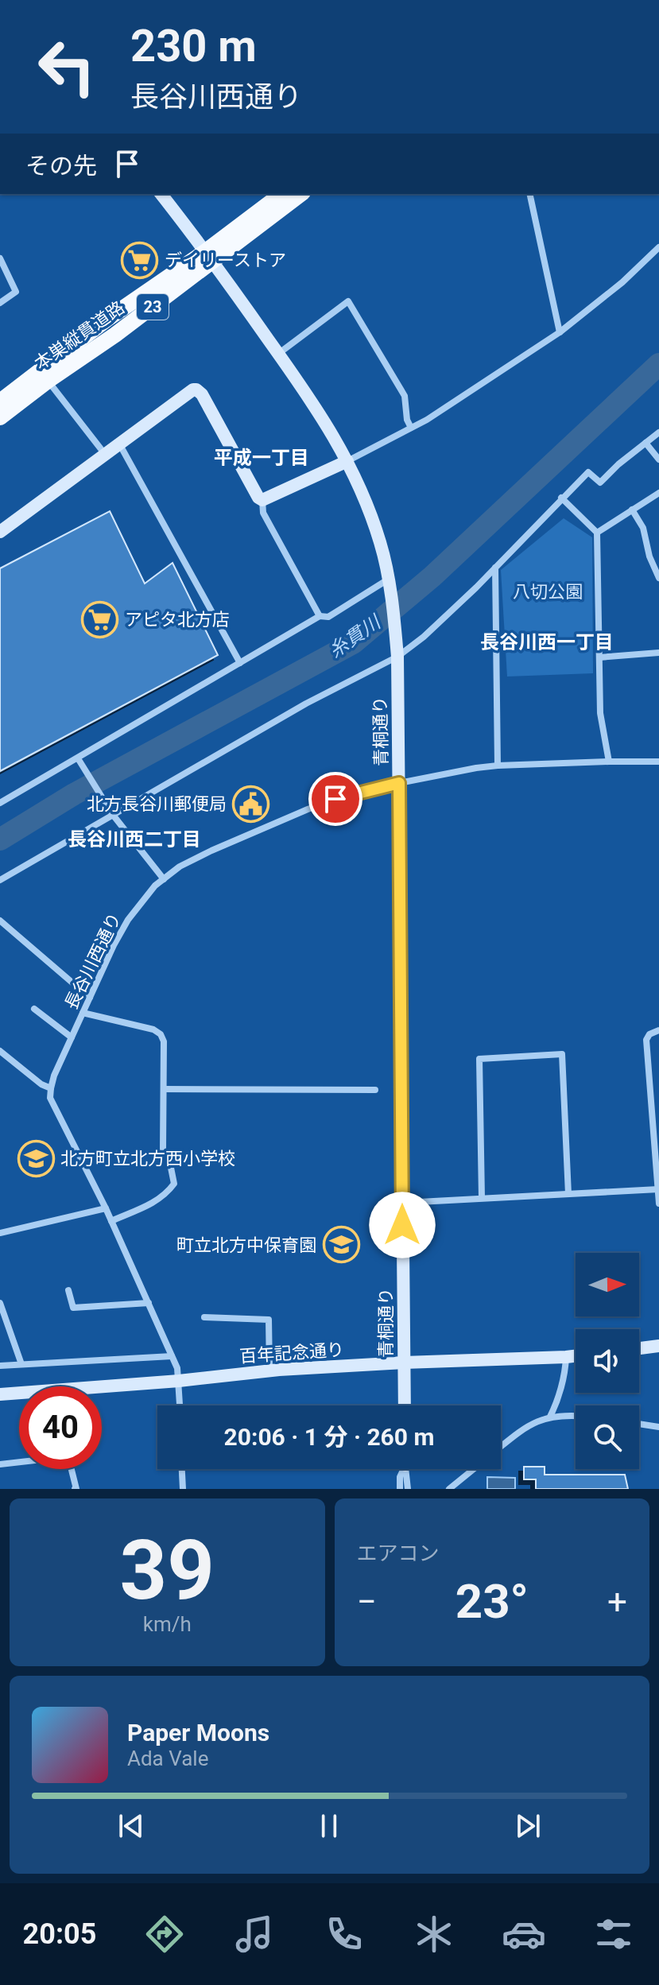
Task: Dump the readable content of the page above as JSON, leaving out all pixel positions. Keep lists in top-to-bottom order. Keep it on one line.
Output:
{"streets":{"main road":["23","本巣縦貫道路"],"street":["青桐通り","長谷川西通り","百年記念通り"]},"crossings":[["本巣縦貫道路","青桐通り"],["青桐通り","長谷川西通り"],["青桐通り","百年記念通り"]],"districts":["平成一丁目","長谷川西一丁目","長谷川西二丁目"],"water":["糸貫川"],"parks":["八切公園"],"places":{"supermarket":["デイリーストア","アピタ北方店"],"public building":["北方長谷川郵便局"],"school or university":["北方町立北方西小学校","町立北方中保育園"]},"north":"right","page":{"turn":["230 m","長谷川西通り"],"then":"その先","limit":"40","trip":"20:06 · 1 分 · 260 m","tile":[["39","km/h"],"エアコン"],"heat":["−","23°","+"],"song":["Paper Moons","Ada Vale"],"tabs":"20:05"}}
